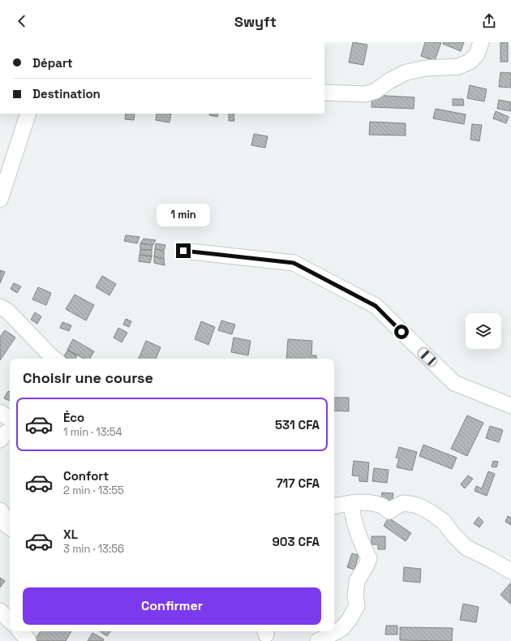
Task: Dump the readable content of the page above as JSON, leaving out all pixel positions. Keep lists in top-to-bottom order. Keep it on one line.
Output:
{"page":{"header":"Swyft","banner":["Départ","Destination"],"bubble":"1 min","heading":"Choisir une course","list":[{"name":"Éco","note":"1 min · 13:54","value":"531 CFA"},{"name":"Confort","note":"2 min · 13:55","value":"717 CFA"},{"name":"XL","note":"3 min · 13:56","value":"903 CFA"}],"buttons":"Confirmer"}}
